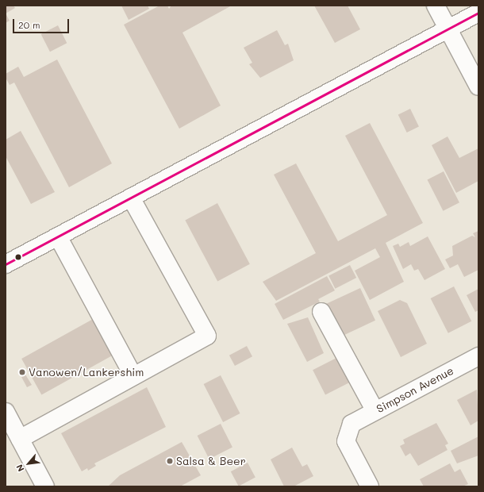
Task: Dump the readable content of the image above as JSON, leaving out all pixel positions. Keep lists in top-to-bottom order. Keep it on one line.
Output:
{"streets":{"main road":["Simpson Avenue"]},"places":["Vanowen/Lankershim","Salsa & Beer"],"scale_bar":"20 m","north":"bottom left"}
